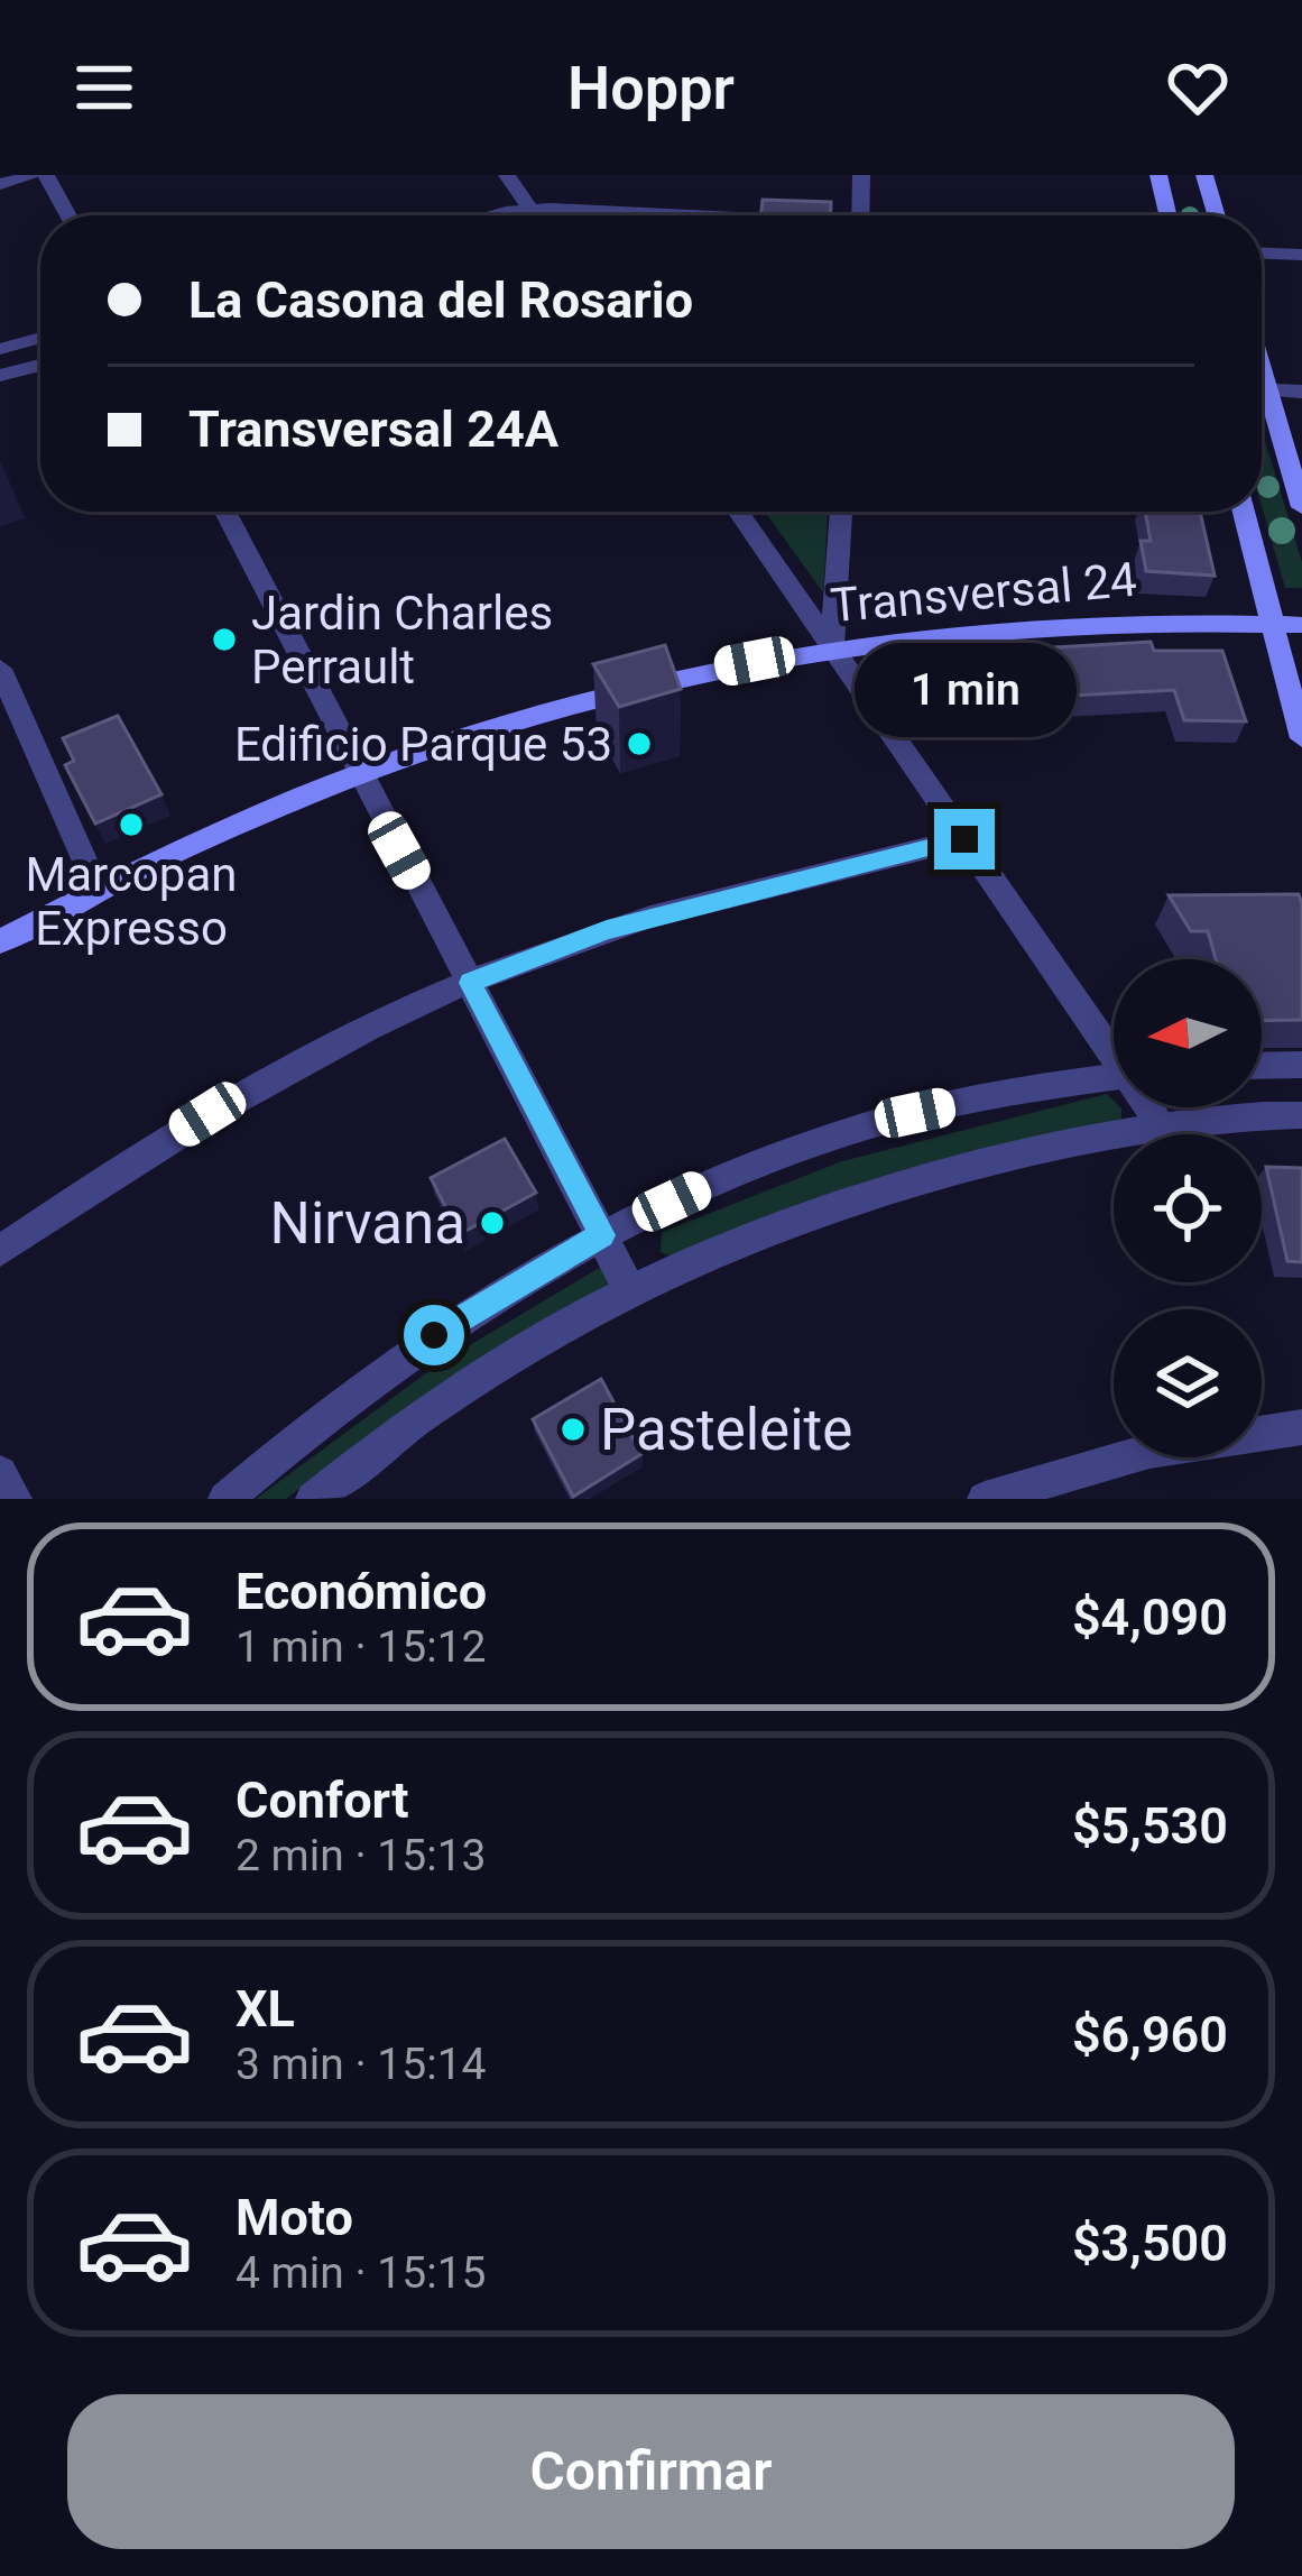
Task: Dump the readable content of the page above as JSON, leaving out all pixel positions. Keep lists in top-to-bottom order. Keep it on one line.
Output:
{"streets":{"main road":["Transversal 24"]},"places":["Jardin Charles Perrault","Edificio Parque 53","Marcopan Expresso","Nirvana","Pasteleite"],"north":"left","page":{"header":"Hoppr","banner":["La Casona del Rosario","Transversal 24A"],"bubble":"1 min","list":[{"name":"Económico","note":"1 min · 15:12","value":"$4,090"},{"name":"Confort","note":"2 min · 15:13","value":"$5,530"},{"name":"XL","note":"3 min · 15:14","value":"$6,960"},{"name":"Moto","note":"4 min · 15:15","value":"$3,500"}],"buttons":"Confirmar"}}
